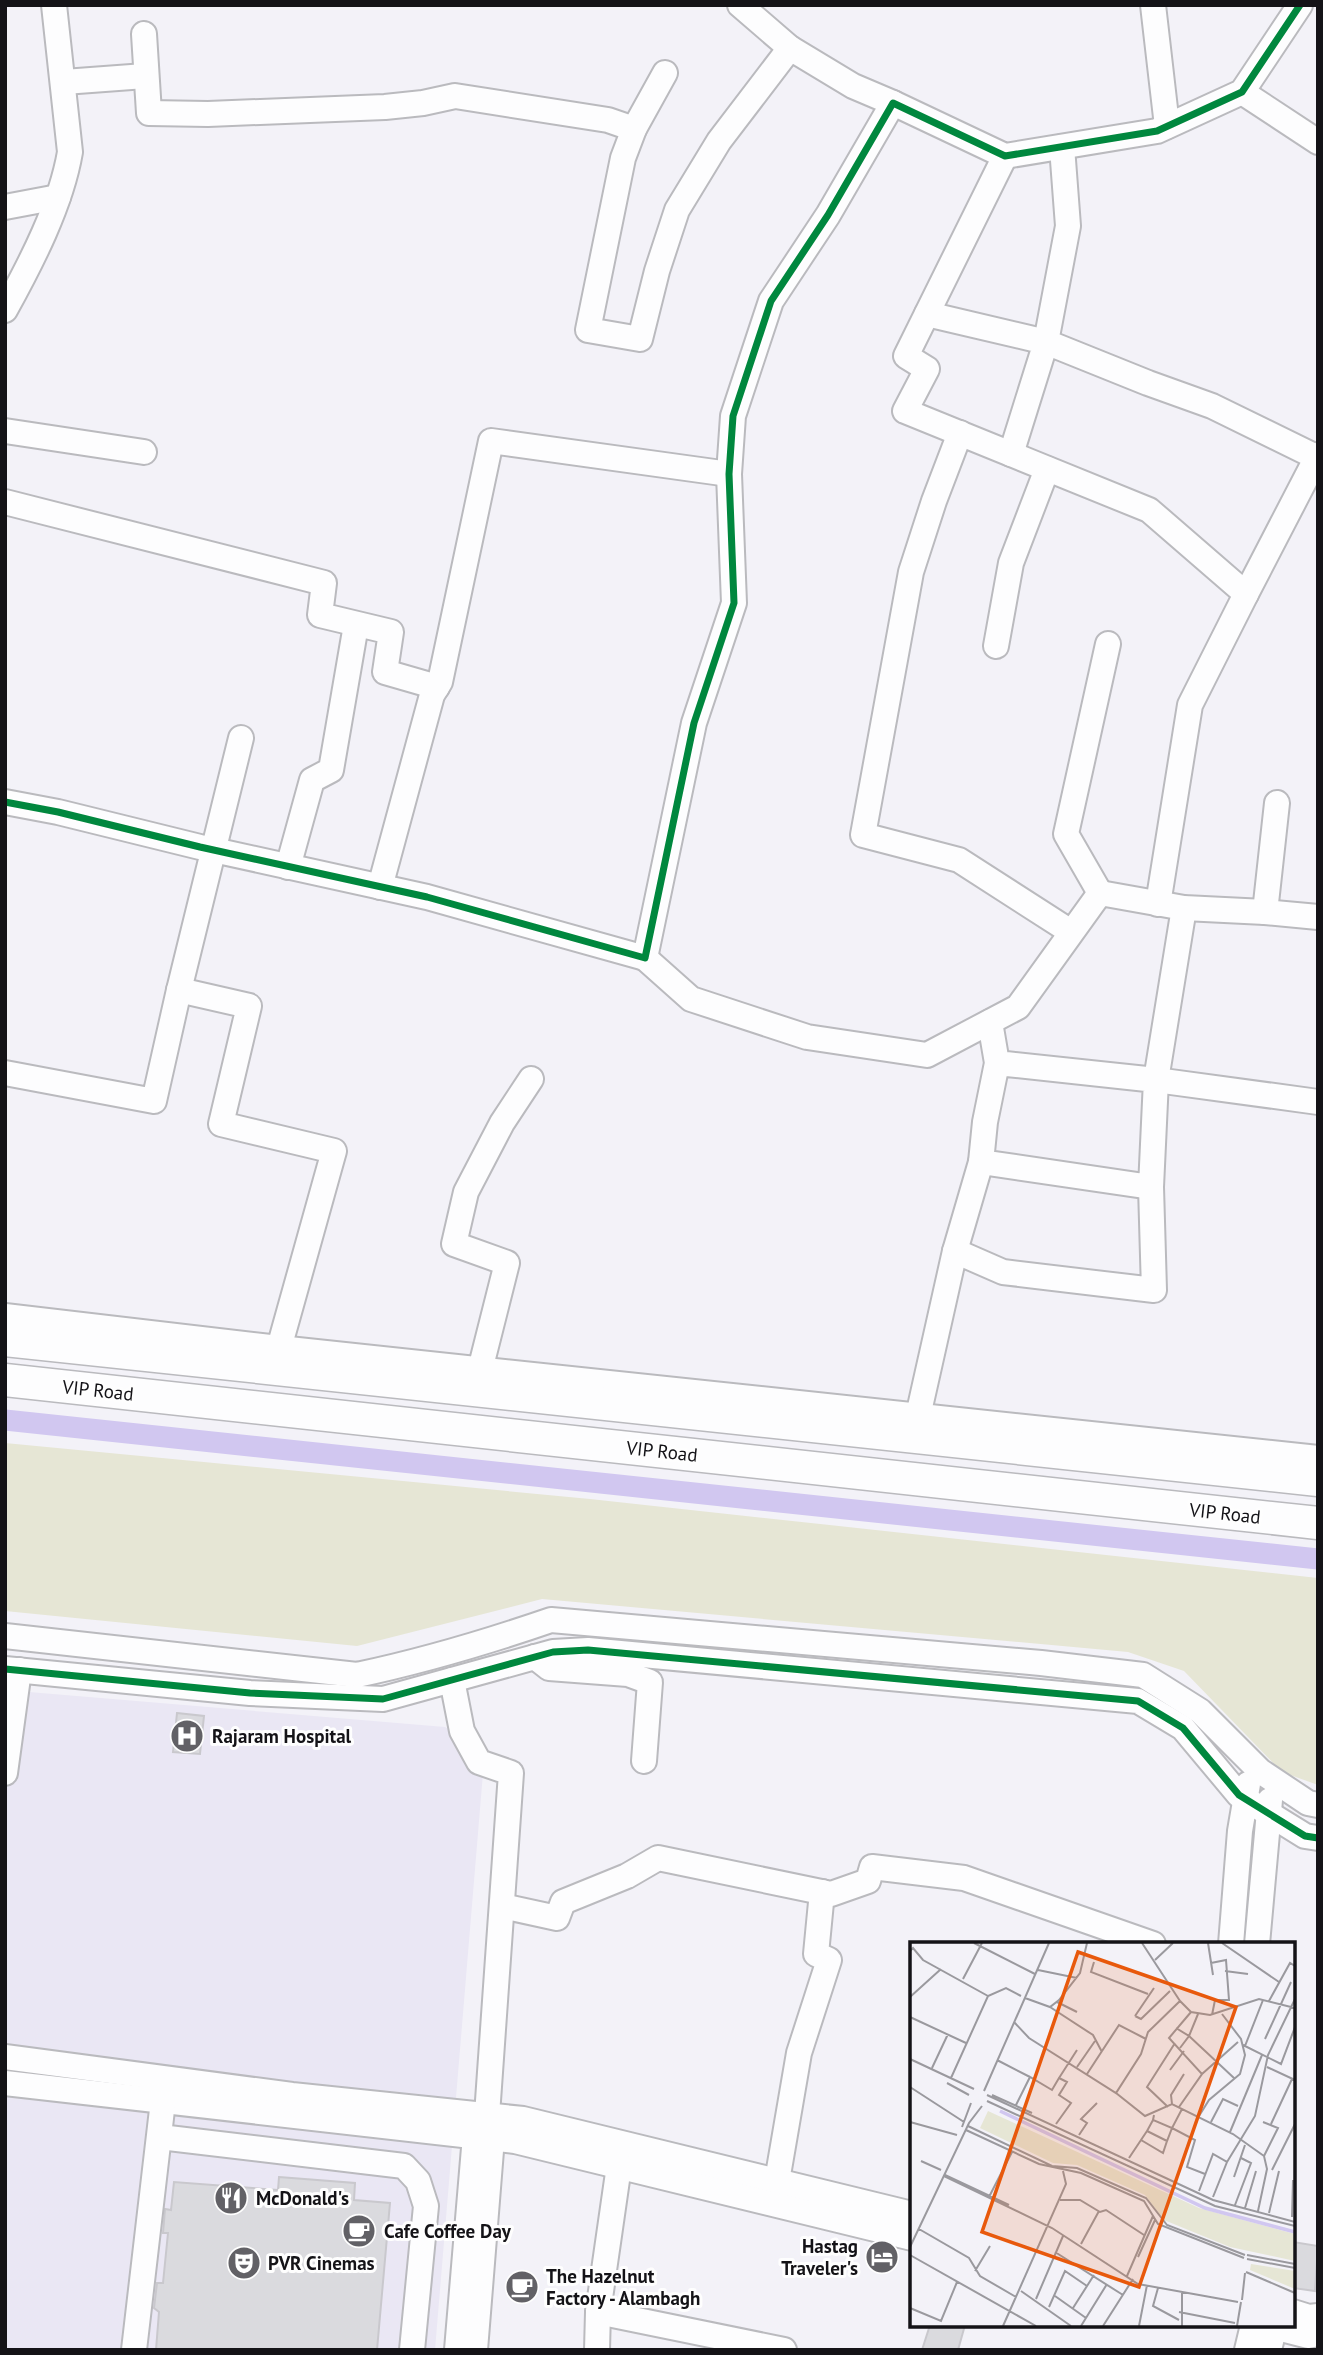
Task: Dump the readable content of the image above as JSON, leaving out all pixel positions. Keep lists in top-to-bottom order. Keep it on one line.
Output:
{"streets":{"main road":["VIP Road"]},"places":{"hospital":["Rajaram Hospital"],"restaurant":["McDonald's"],"cafe":["Cafe Coffee Day","The Hazelnut Factory - Alambagh"],"hotel":["Hastag Traveler's"],"theatre":["PVR Cinemas"]}}
